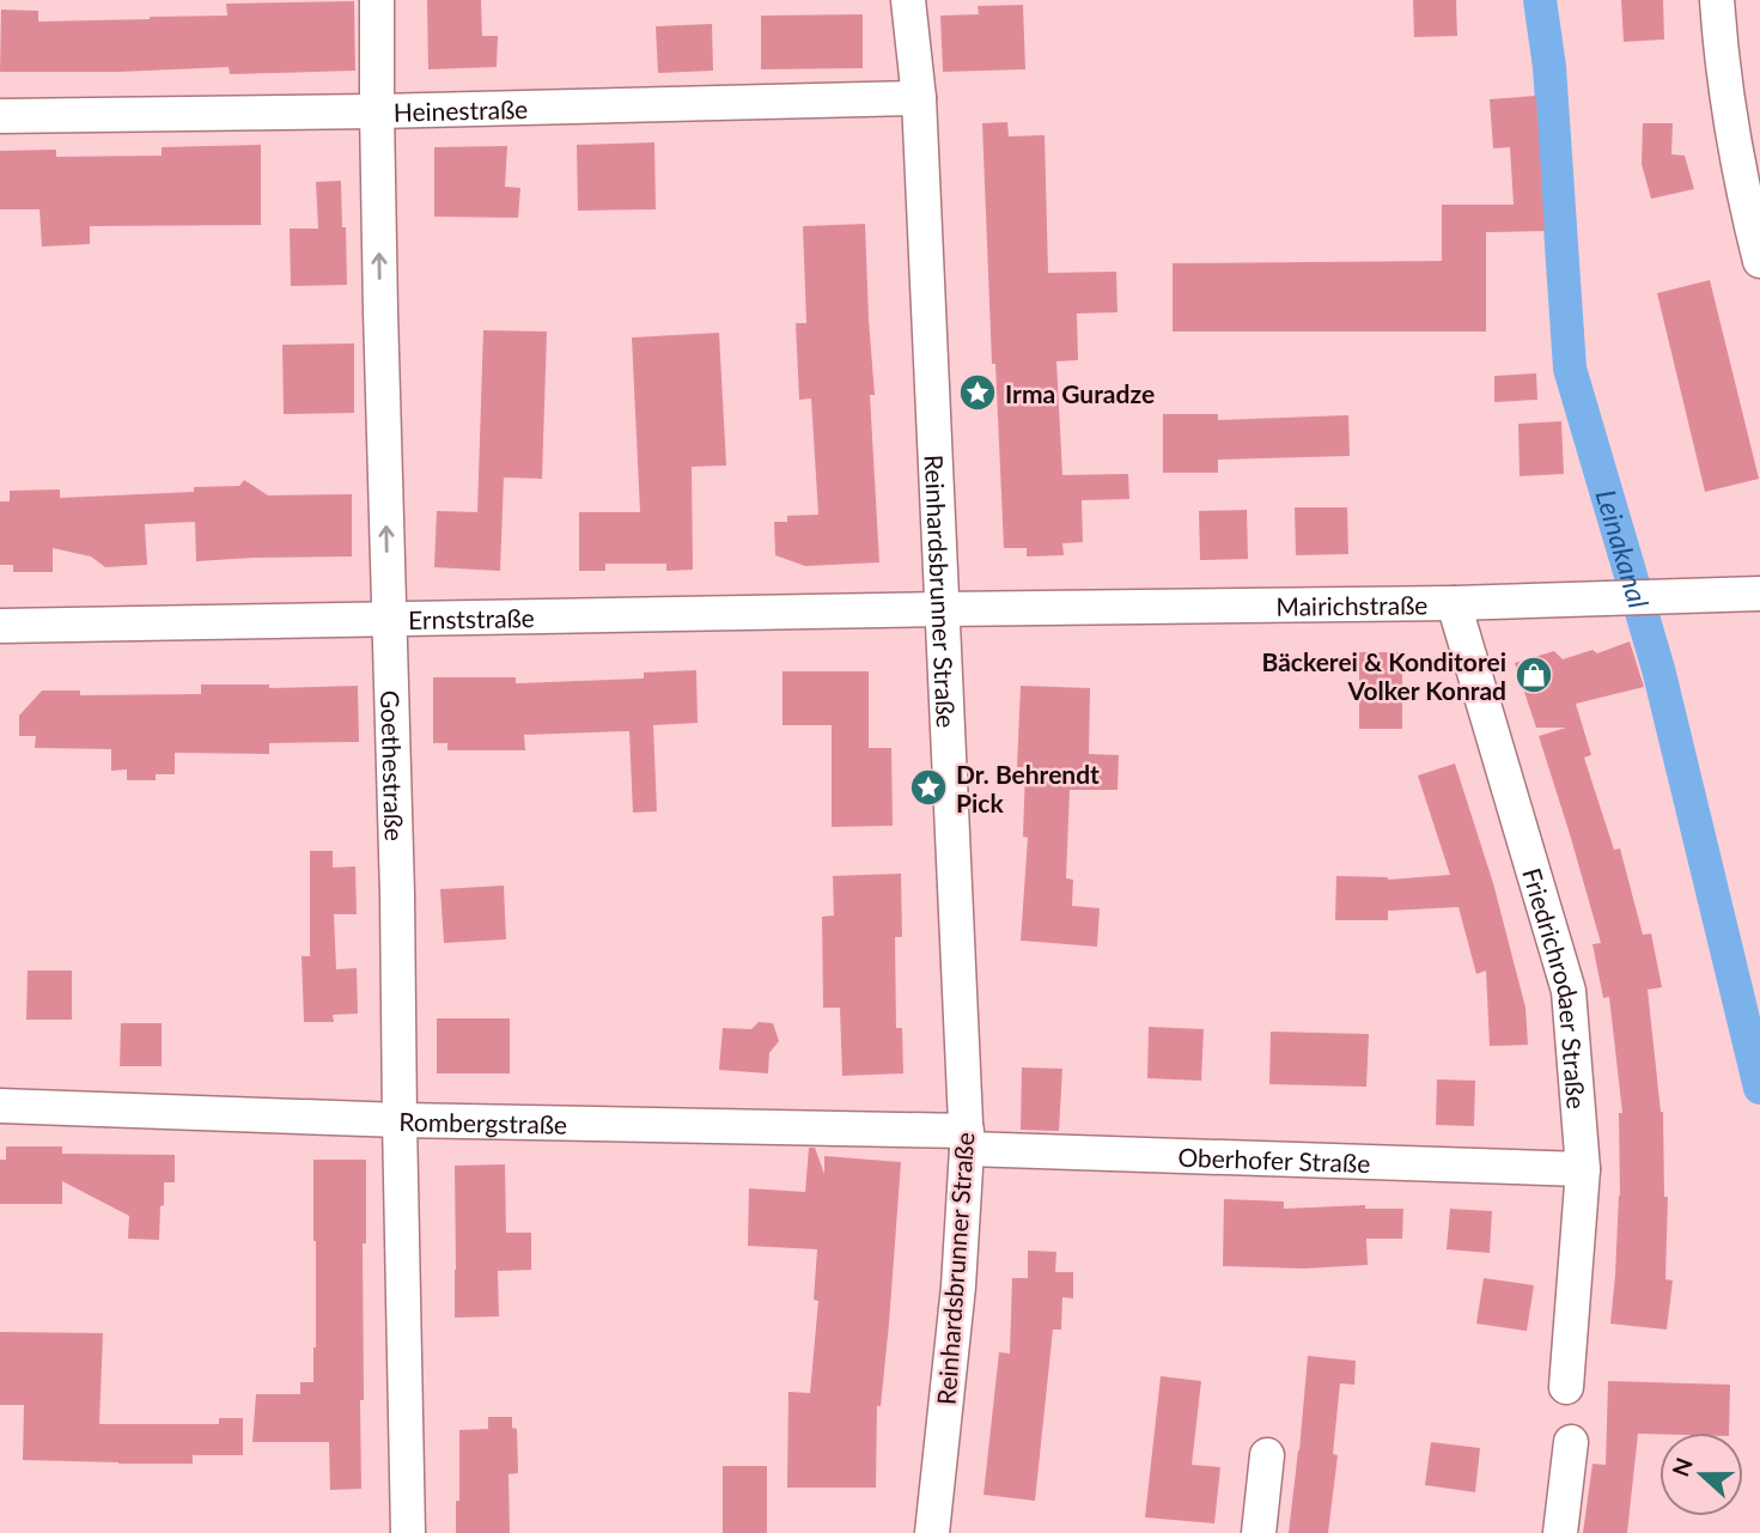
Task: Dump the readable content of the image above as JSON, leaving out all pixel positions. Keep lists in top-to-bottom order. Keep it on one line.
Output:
{"streets":{"street":["Heinestraße","Reinhardsbrunner Straße","Mairichstraße","Ernststraße","Goethestraße","Friedrichrodaer Straße","Rombergstraße","Oberhofer Straße"]},"crossings":[["Heinestraße","Reinhardsbrunner Straße"],["Heinestraße","Goethestraße"],["Reinhardsbrunner Straße","Mairichstraße"],["Reinhardsbrunner Straße","Ernststraße"],["Reinhardsbrunner Straße","Rombergstraße"],["Reinhardsbrunner Straße","Oberhofer Straße"],["Mairichstraße","Ernststraße"],["Mairichstraße","Friedrichrodaer Straße"],["Ernststraße","Goethestraße"],["Goethestraße","Rombergstraße"],["Friedrichrodaer Straße","Oberhofer Straße"],["Rombergstraße","Oberhofer Straße"]],"water":["Leinakanal"],"places":{"place":["Irma Guradze","Dr. Behrendt Pick"],"shop":["Bäckerei & Konditorei Volker Konrad"]},"north":"left"}
